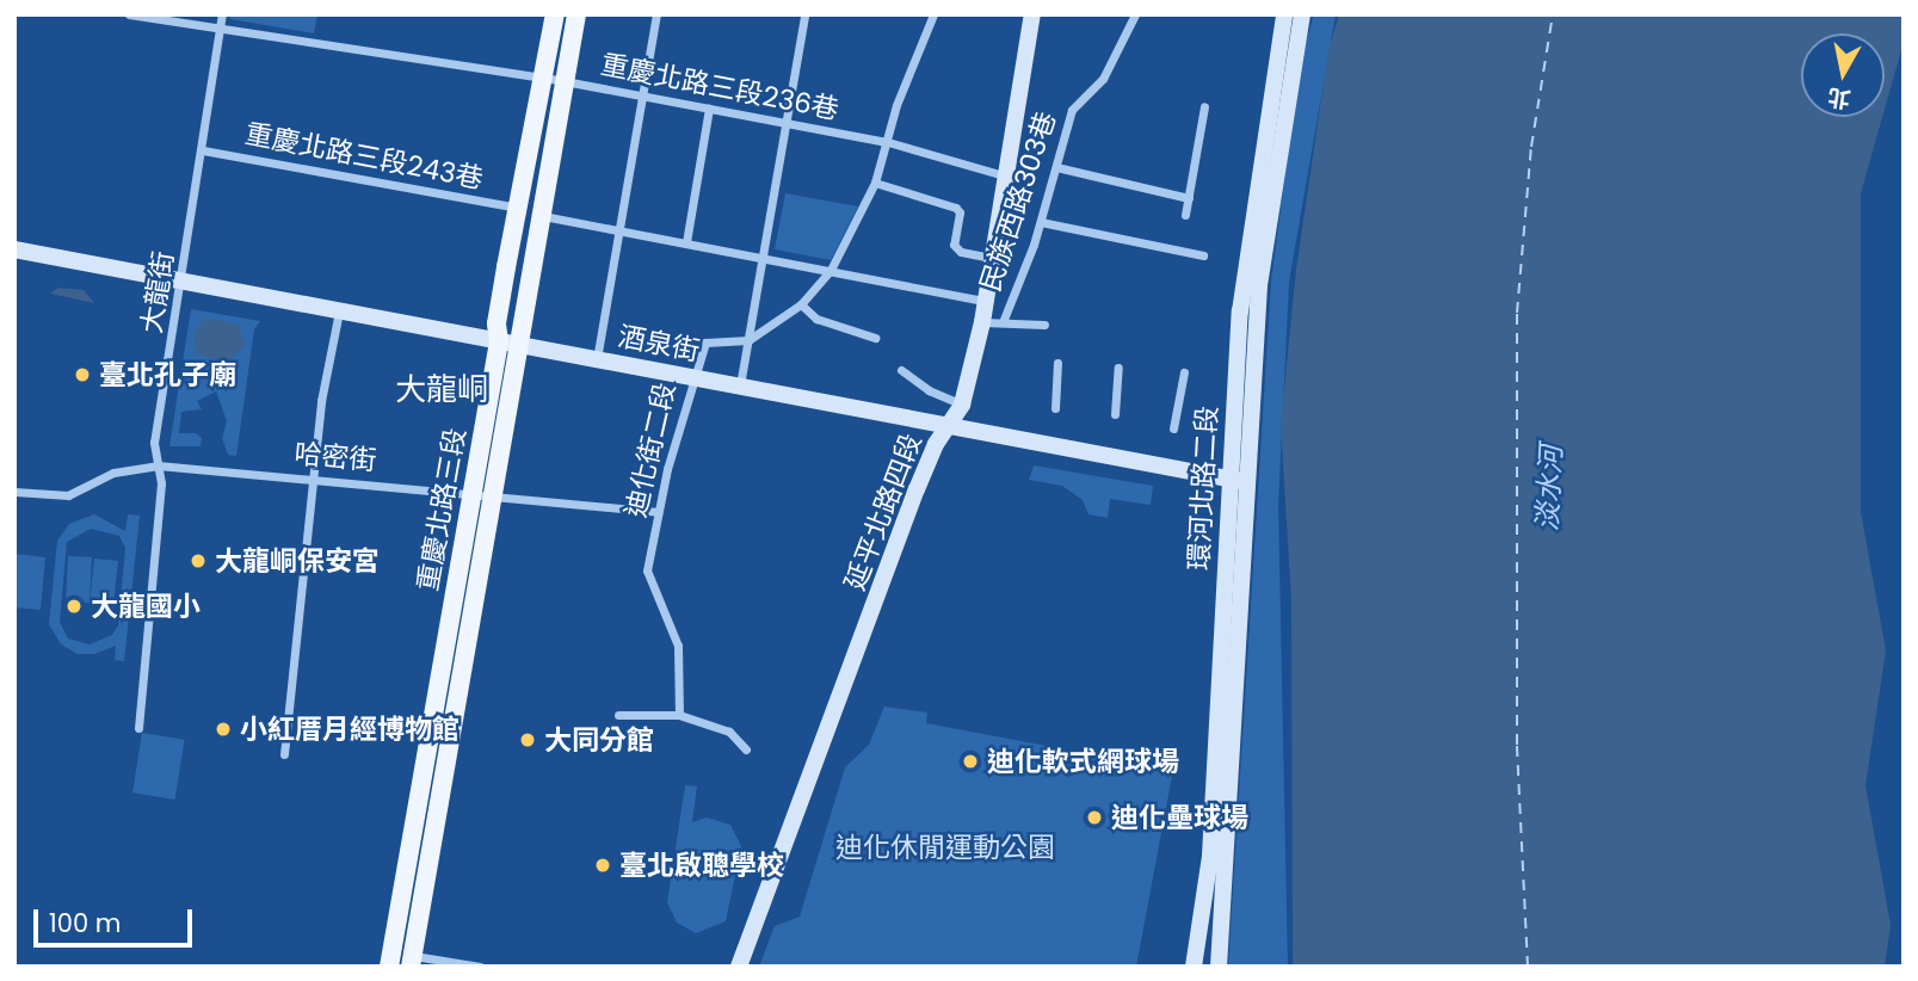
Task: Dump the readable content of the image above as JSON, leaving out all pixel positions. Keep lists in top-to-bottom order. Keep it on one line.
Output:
{"streets":{"main road":["重慶北路三段"],"street":["重慶北路三段236巷","重慶北路三段243巷","民族西路303巷","大龍街","酒泉街","迪化街二段","哈密街","環河北路二段","延平北路四段"]},"crossings":[["重慶北路三段236巷","大龍街"],["重慶北路三段236巷","重慶北路三段"],["重慶北路三段236巷","延平北路四段"],["重慶北路三段243巷","大龍街"],["重慶北路三段243巷","重慶北路三段"],["大龍街","酒泉街"],["大龍街","哈密街"],["酒泉街","迪化街二段"],["酒泉街","環河北路二段"],["酒泉街","重慶北路三段"],["酒泉街","延平北路四段"],["迪化街二段","哈密街"],["哈密街","重慶北路三段"]],"districts":["大龍峒"],"water":["淡水河"],"parks":["迪化休閒運動公園"],"places":["臺北孔子廟","大龍峒保安宮","大龍國小","小紅厝月經博物館","大同分館","迪化軟式網球場","迪化壘球場","臺北啟聰學校"],"scale_bar":"100 m","north":"bottom"}
